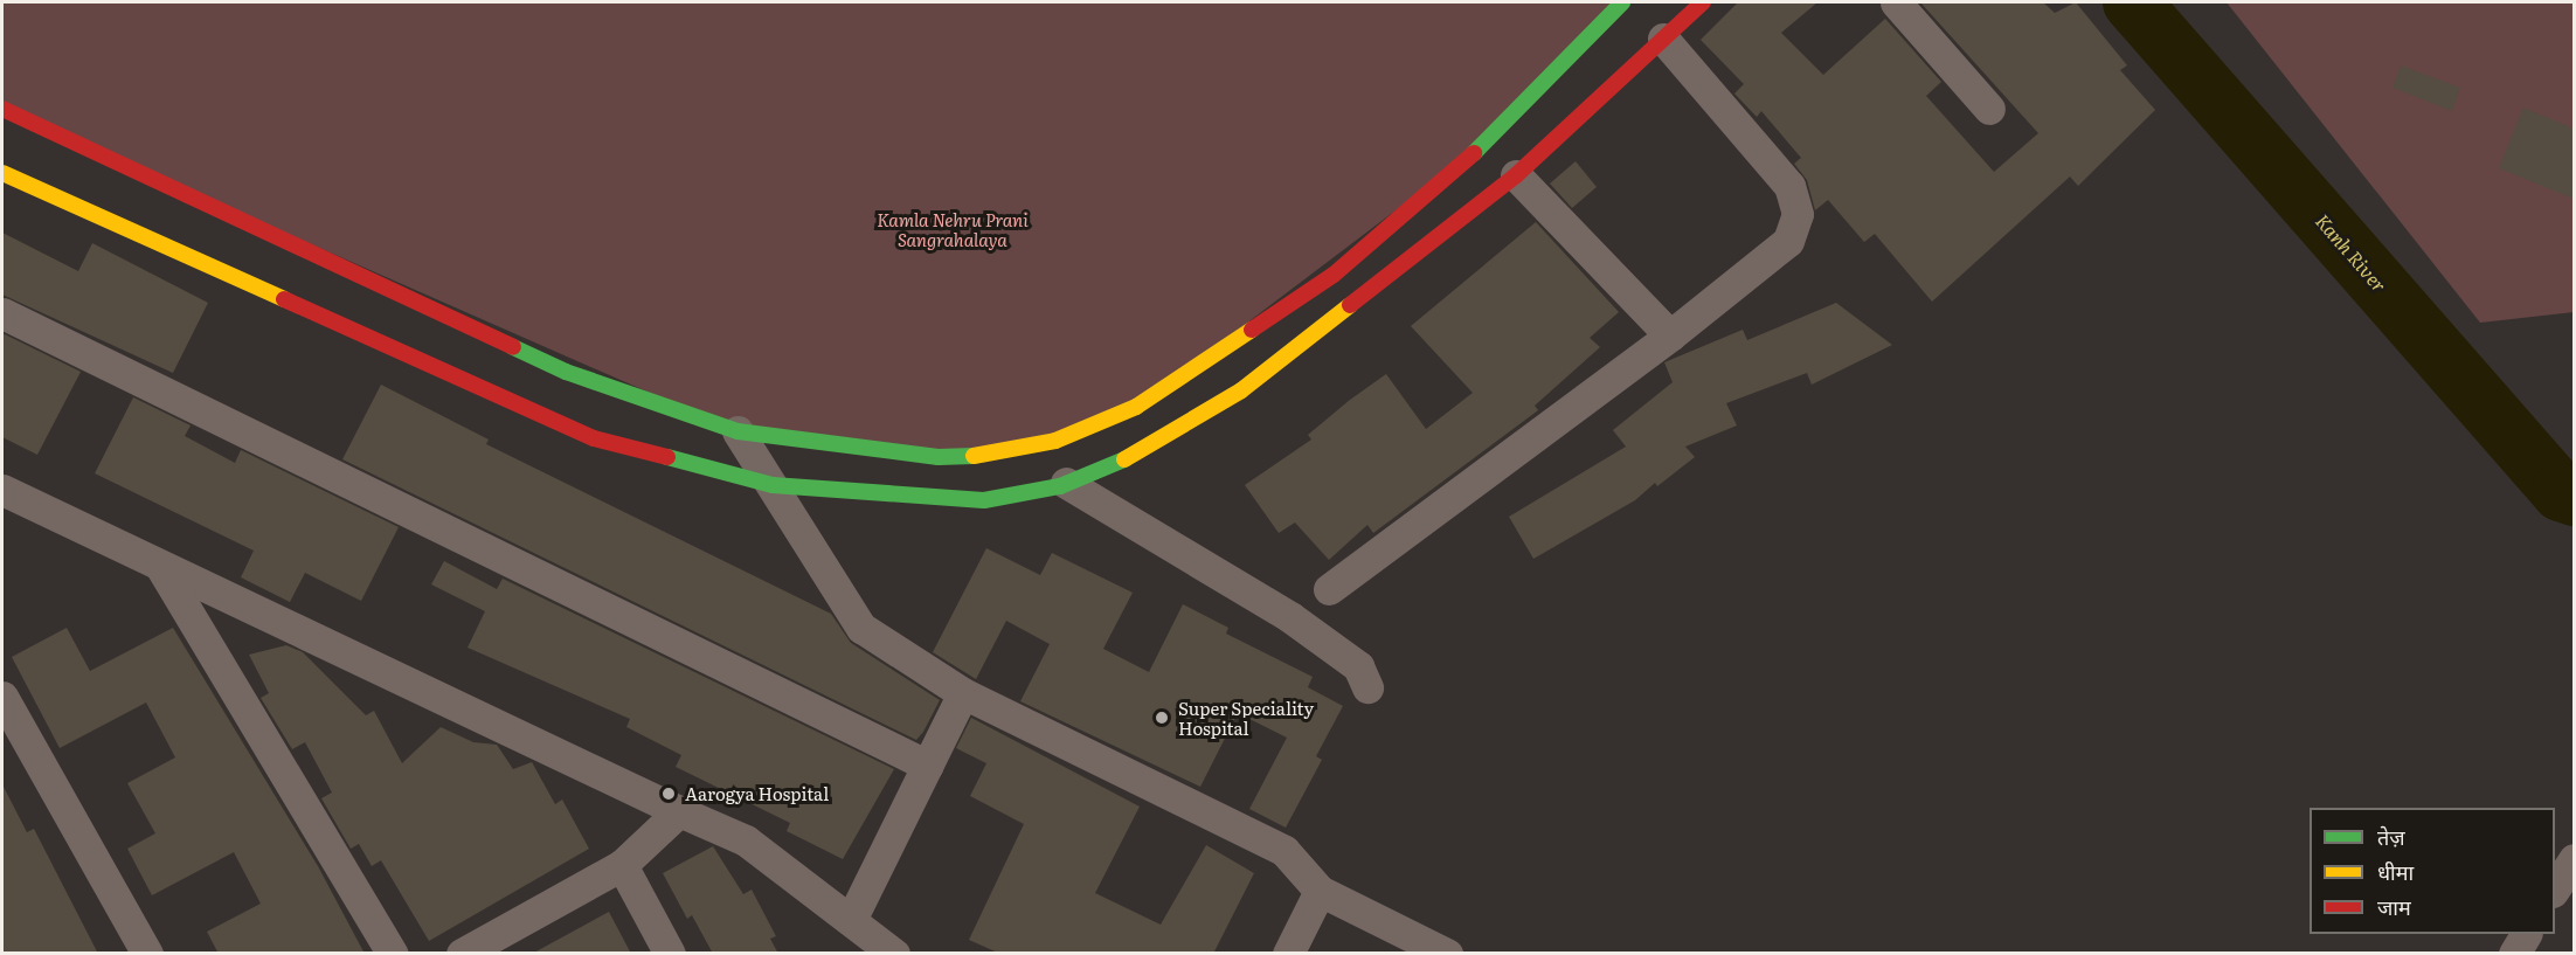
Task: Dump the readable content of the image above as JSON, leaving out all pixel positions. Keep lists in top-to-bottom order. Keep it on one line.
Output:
{"water":["Kanh River"],"parks":["Kamla Nehru Prani Sangrahalaya"],"places":["Super Speciality Hospital","Aarogya Hospital"],"legend":["तेज़","धीमा","जाम"]}
